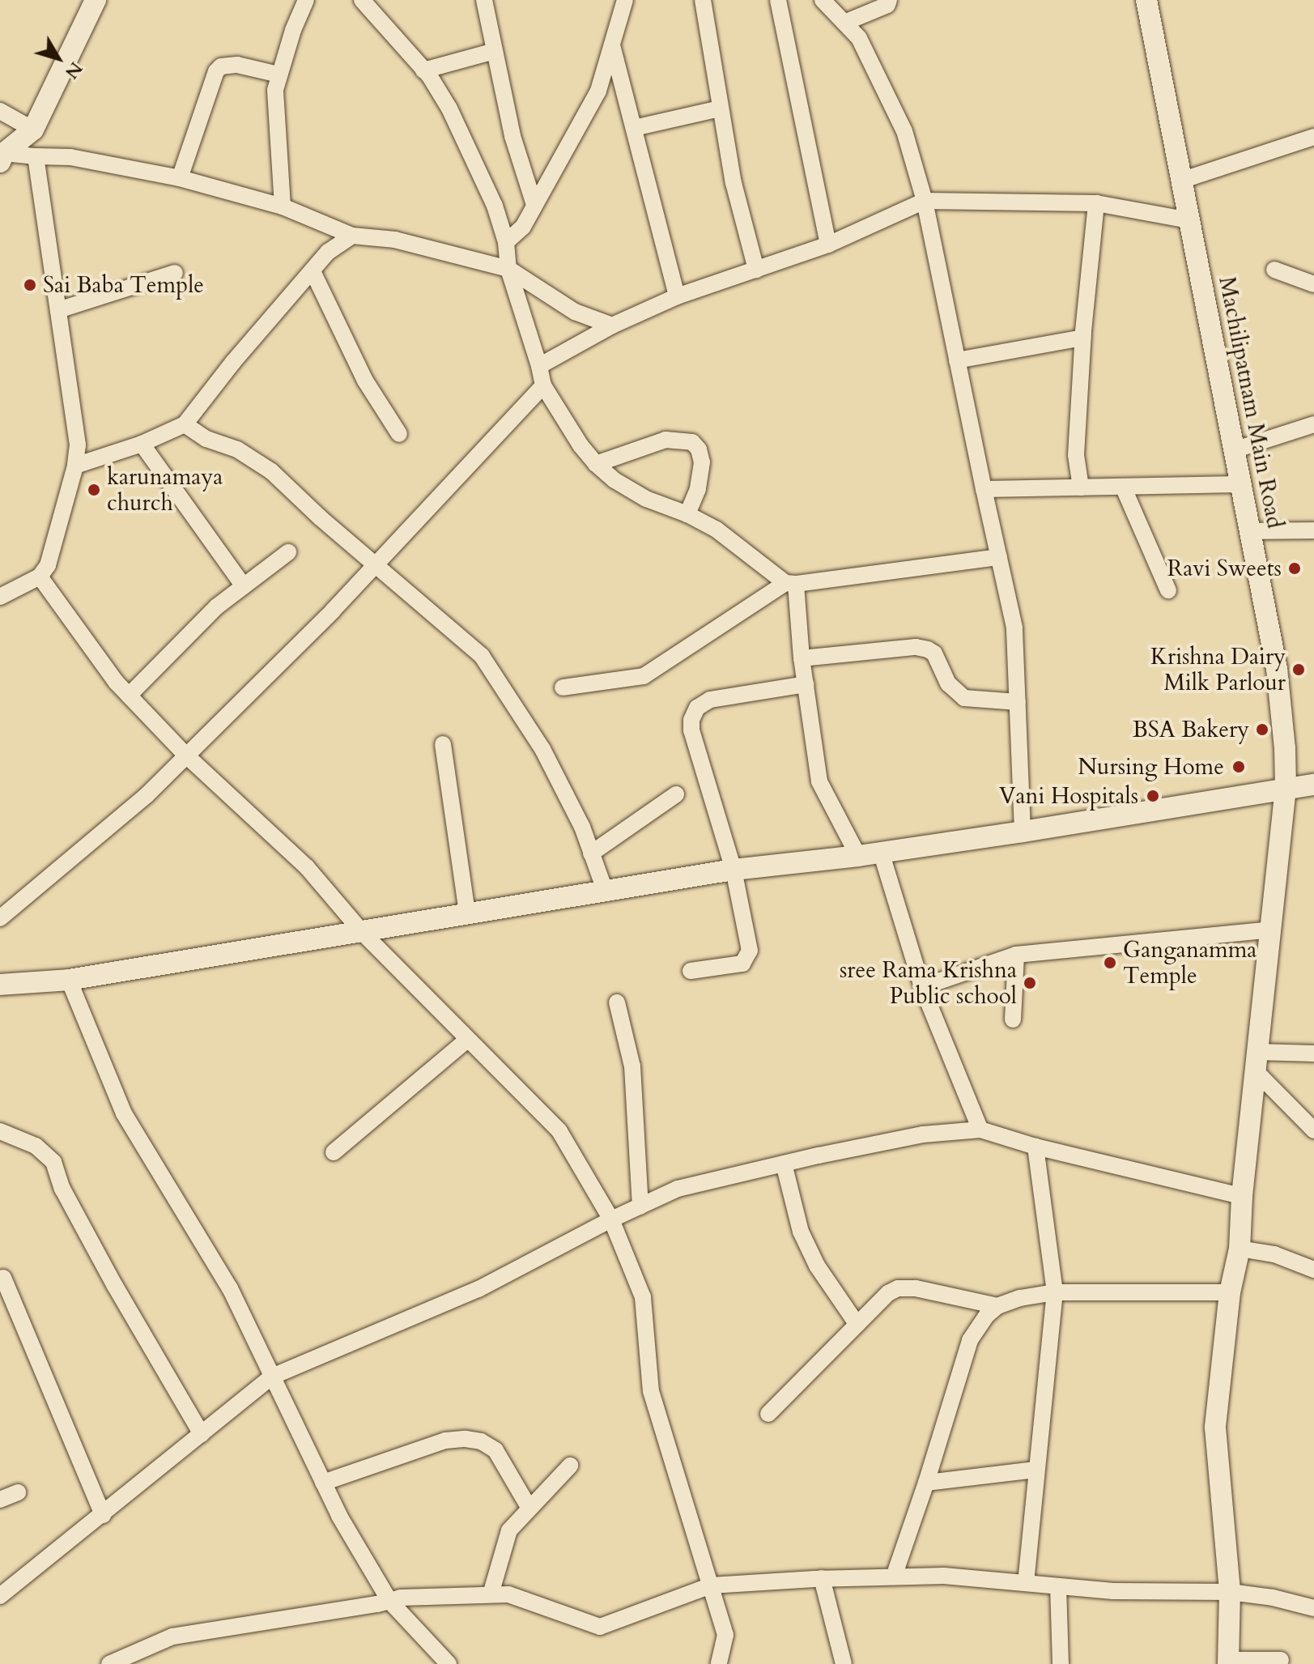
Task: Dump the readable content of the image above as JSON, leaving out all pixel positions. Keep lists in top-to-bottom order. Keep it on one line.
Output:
{"streets":{"street":["Machilipatnam Main Road"]},"places":["Sai Baba Temple","karunamaya church","Ravi Sweets","Krishna Dairy Milk Parlour","BSA Bakery","Nursing Home","Vani Hospitals","Ganganamma Temple","sree Rama Krishna Public school"],"north":"bottom right"}
